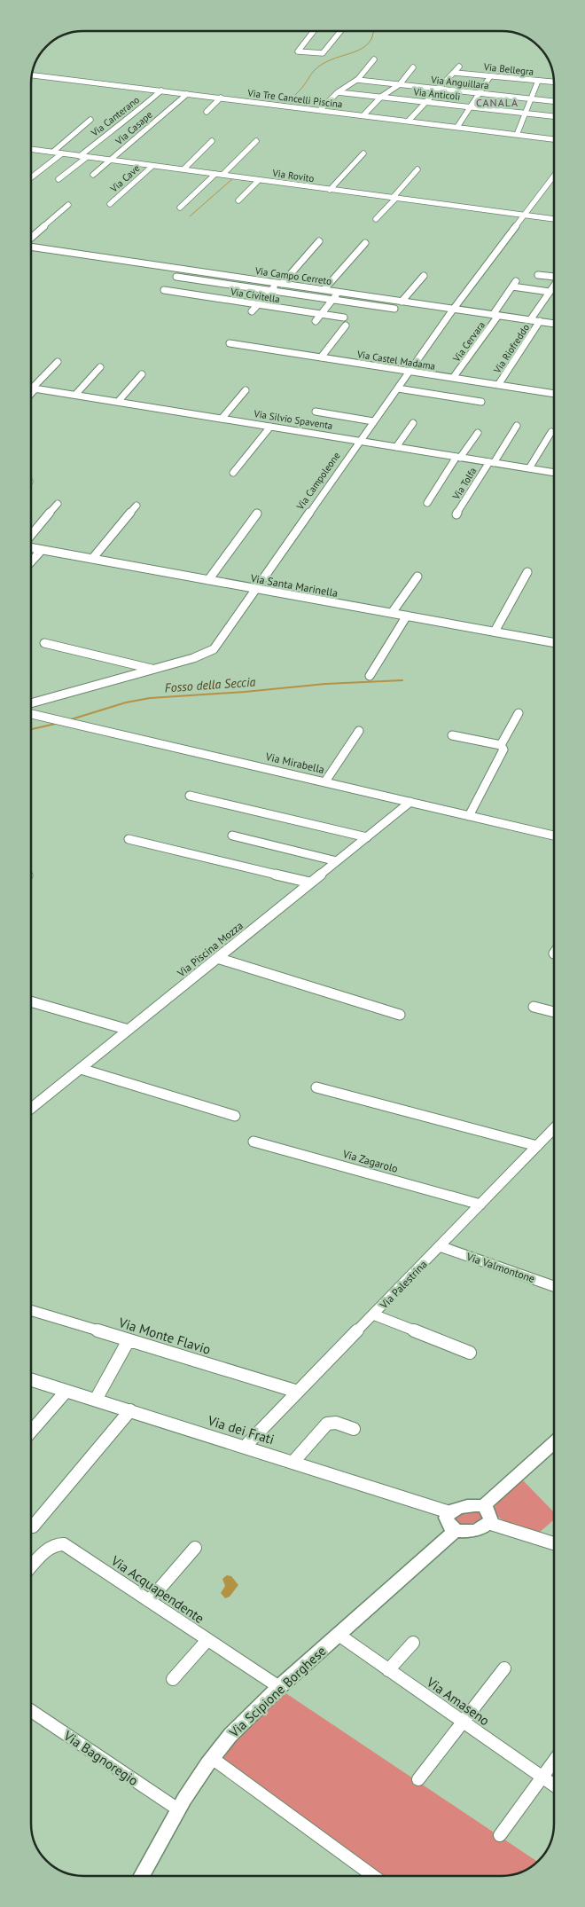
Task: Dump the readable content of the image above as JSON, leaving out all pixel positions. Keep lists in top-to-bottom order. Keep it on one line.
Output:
{"streets":{"main road":["Via Scipione Borghese"],"street":["Via Bellegra","Via Anguillara","Via Anticoli","Via Tre Cancelli Piscina","Via Canterano","Via Casape","Via Rovito","Via Cave","Via Campo Cerreto","Via Civitella","Via Cervara","Via Riofreddo","Via Castel Madama","Via Silvio Spaventa","Via Campoleone","Via Tolfa","Via Santa Marinella","Via Mirabella","Via Piscina Mozza","Via Zagarolo","Via Valmontone","Via Palestrina","Via Monte Flavio","Via dei Frati","Via Acquapendente","Via Amaseno","Via Bagnoregio"]},"crossings":[["Via Tre Cancelli Piscina","Via Canterano"],["Via Tre Cancelli Piscina","Via Casape"],["Via Canterano","Via Rovito"],["Via Casape","Via Rovito"],["Via Rovito","Via Cave"],["Via Rovito","Via Campoleone"],["Via Campo Cerreto","Via Cervara"],["Via Campo Cerreto","Via Riofreddo"],["Via Campo Cerreto","Via Campoleone"],["Via Cervara","Via Castel Madama"],["Via Riofreddo","Via Castel Madama"],["Via Castel Madama","Via Campoleone"],["Via Silvio Spaventa","Via Campoleone"],["Via Silvio Spaventa","Via Tolfa"],["Via Campoleone","Via Santa Marinella"],["Via Mirabella","Via Piscina Mozza"],["Via Zagarolo","Via Palestrina"],["Via Valmontone","Via Palestrina"],["Via Palestrina","Via Monte Flavio"],["Via Palestrina","Via dei Frati"],["Via Acquapendente","Via Scipione Borghese"],["Via Scipione Borghese","Via Amaseno"],["Via Scipione Borghese","Via Bagnoregio"]],"districts":["CANALA"],"water":["Fosso della Seccia"]}
